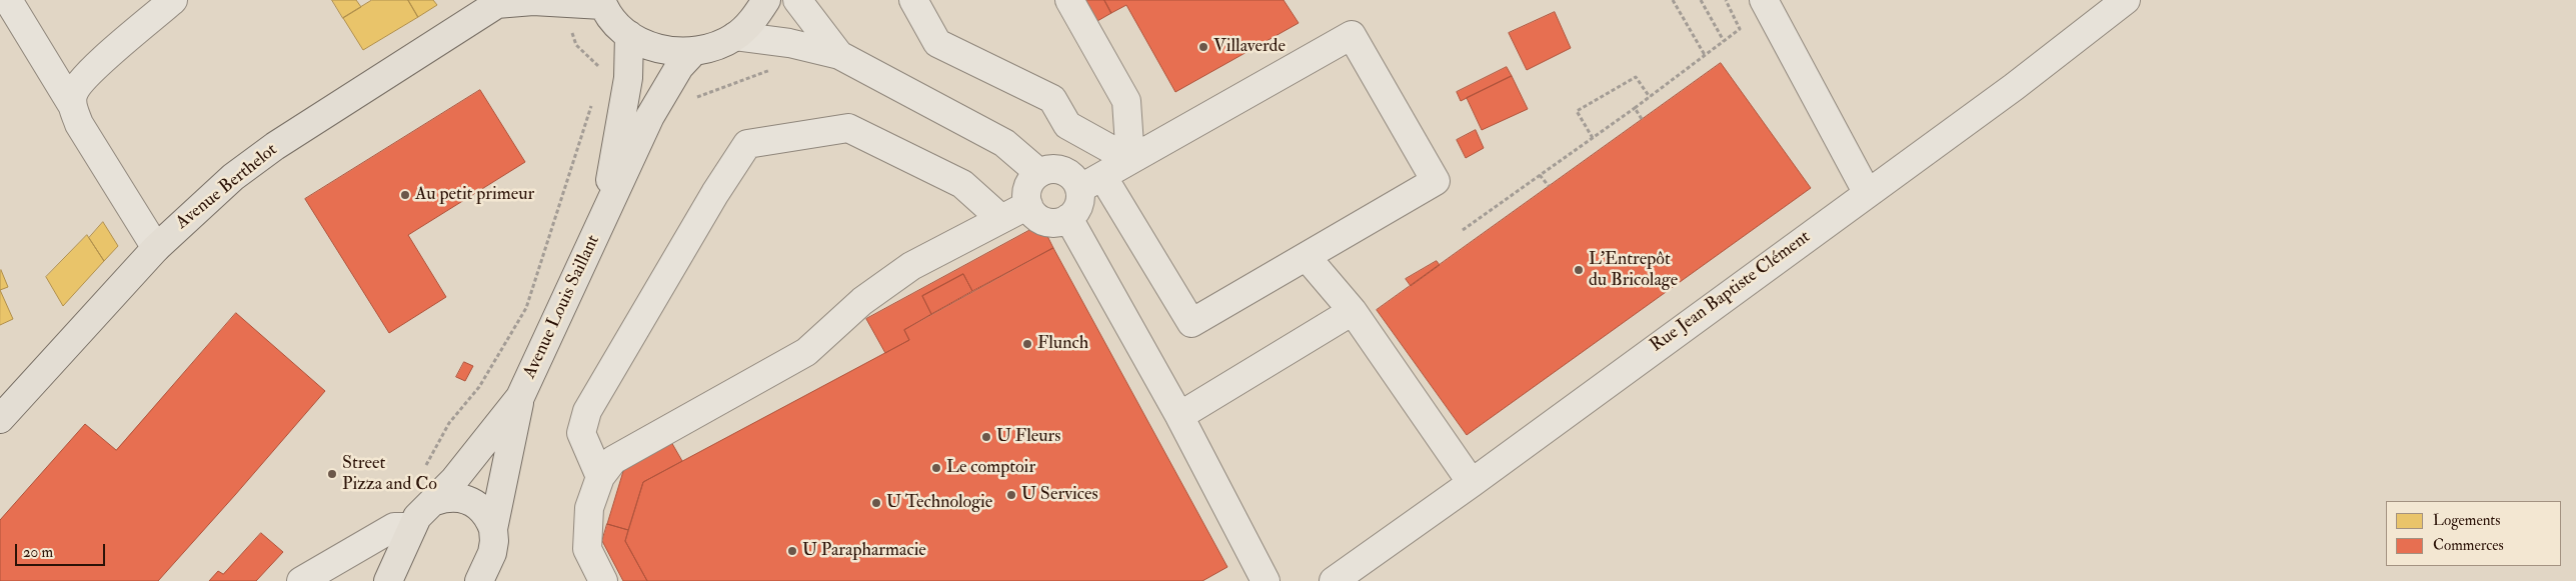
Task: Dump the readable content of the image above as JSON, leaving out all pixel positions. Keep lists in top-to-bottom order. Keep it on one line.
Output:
{"streets":{"main road":["Avenue Berthelot","Avenue Louis Saillant"],"street":["Rue Jean Baptiste Clément"]},"places":["Villaverde","Au petit primeur","L'Entrepôt du Bricolage","Flunch","U Fleurs","Le comptoir","Street Pizza and Co","U Services","U Technologie","U Parapharmacie"],"legend":["Logements","Commerces"],"scale_bar":"20 m"}
